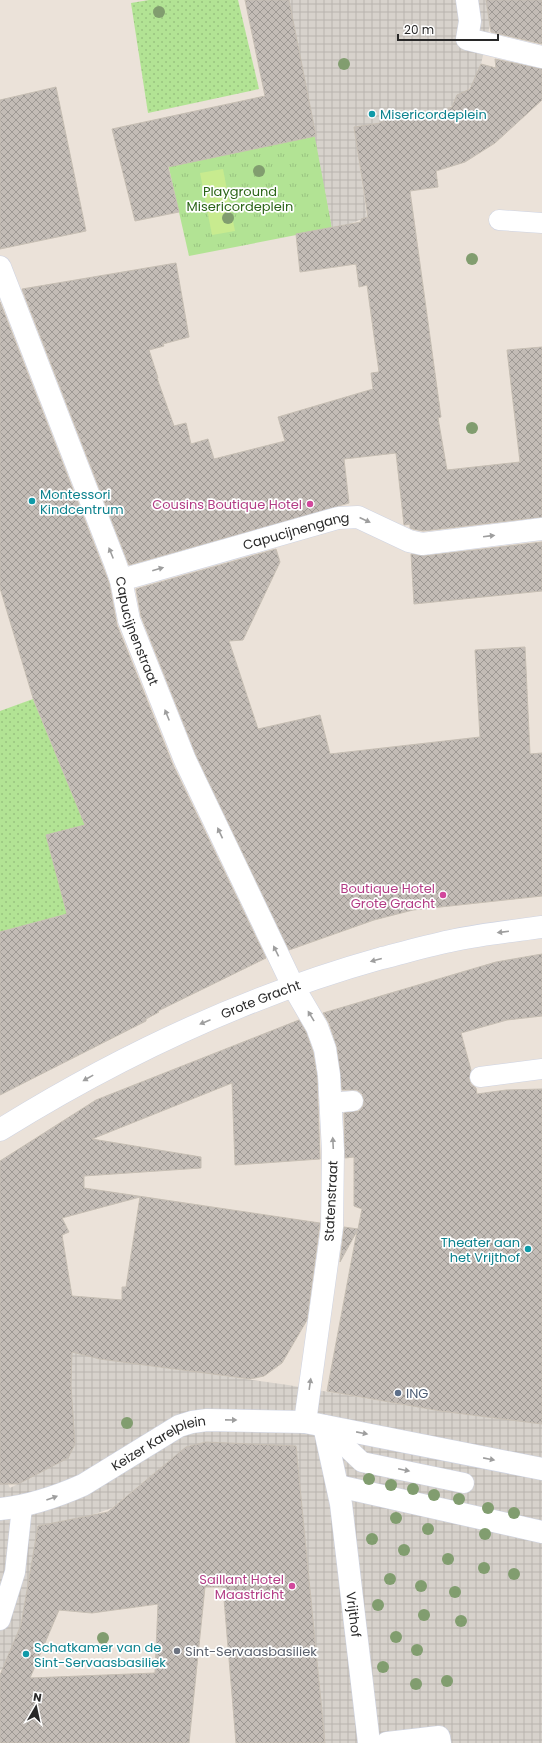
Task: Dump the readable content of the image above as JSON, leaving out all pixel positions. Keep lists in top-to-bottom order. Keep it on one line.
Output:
{"streets":{"street":["Capucijnengang","Capucijnenstraat","Grote Gracht","Statenstraat","Keizer Karelplein","Vrijthof"]},"crossings":[["Capucijnengang","Capucijnenstraat"],["Capucijnenstraat","Grote Gracht"],["Capucijnenstraat","Statenstraat"],["Grote Gracht","Statenstraat"],["Statenstraat","Keizer Karelplein"],["Statenstraat","Vrijthof"],["Keizer Karelplein","Vrijthof"]],"one_way":["Capucijnengang","Capucijnenstraat","Grote Gracht","Statenstraat","Keizer Karelplein"],"parks":["Playground Misericordeplein"],"places":["Misericordeplein","Montessori Kindcentrum","Cousins Boutique Hotel","Boutique Hotel Grote Gracht","Theater aan het Vrijthof","ING","Saillant Hotel Maastricht","Sint-Servaasbasiliek","Schatkamer van de Sint-Servaasbasiliek"],"scale_bar":"20 m","north":"top"}
